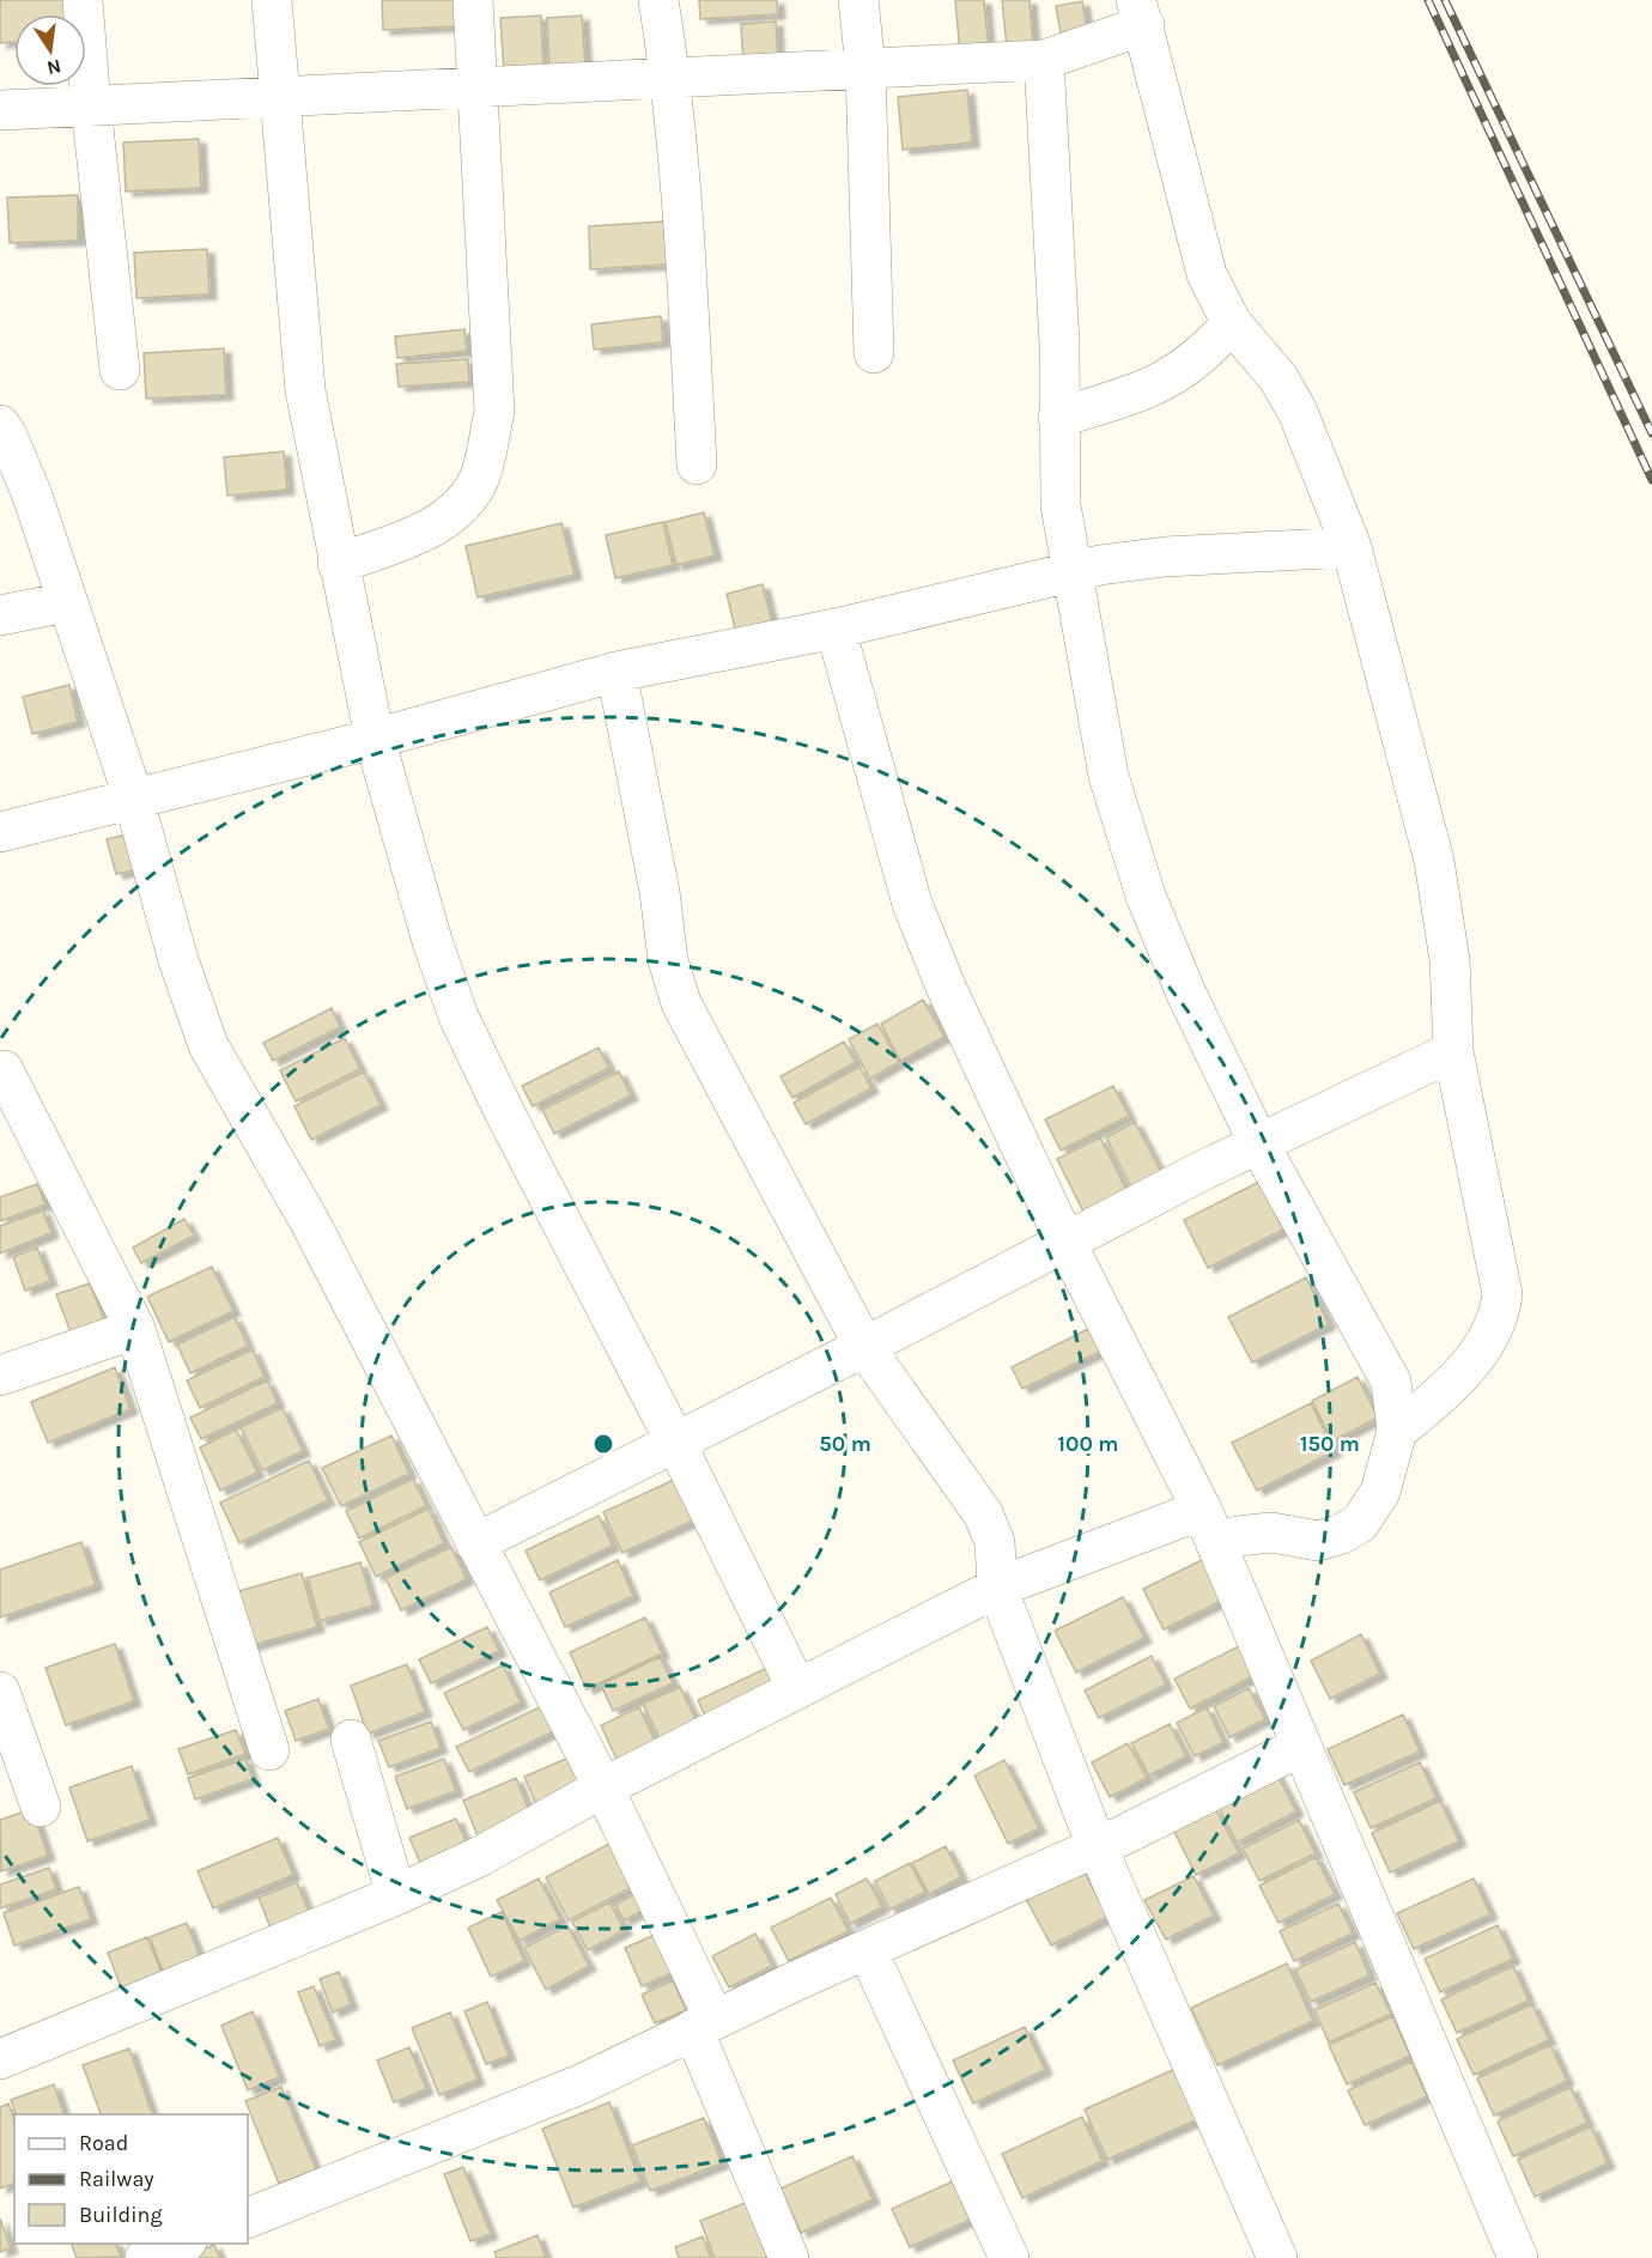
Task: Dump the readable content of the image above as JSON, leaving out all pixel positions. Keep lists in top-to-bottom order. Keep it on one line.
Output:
{"legend":["Road","Railway","Building"],"north":"bottom","rings":["50 m","100 m","150 m"]}
